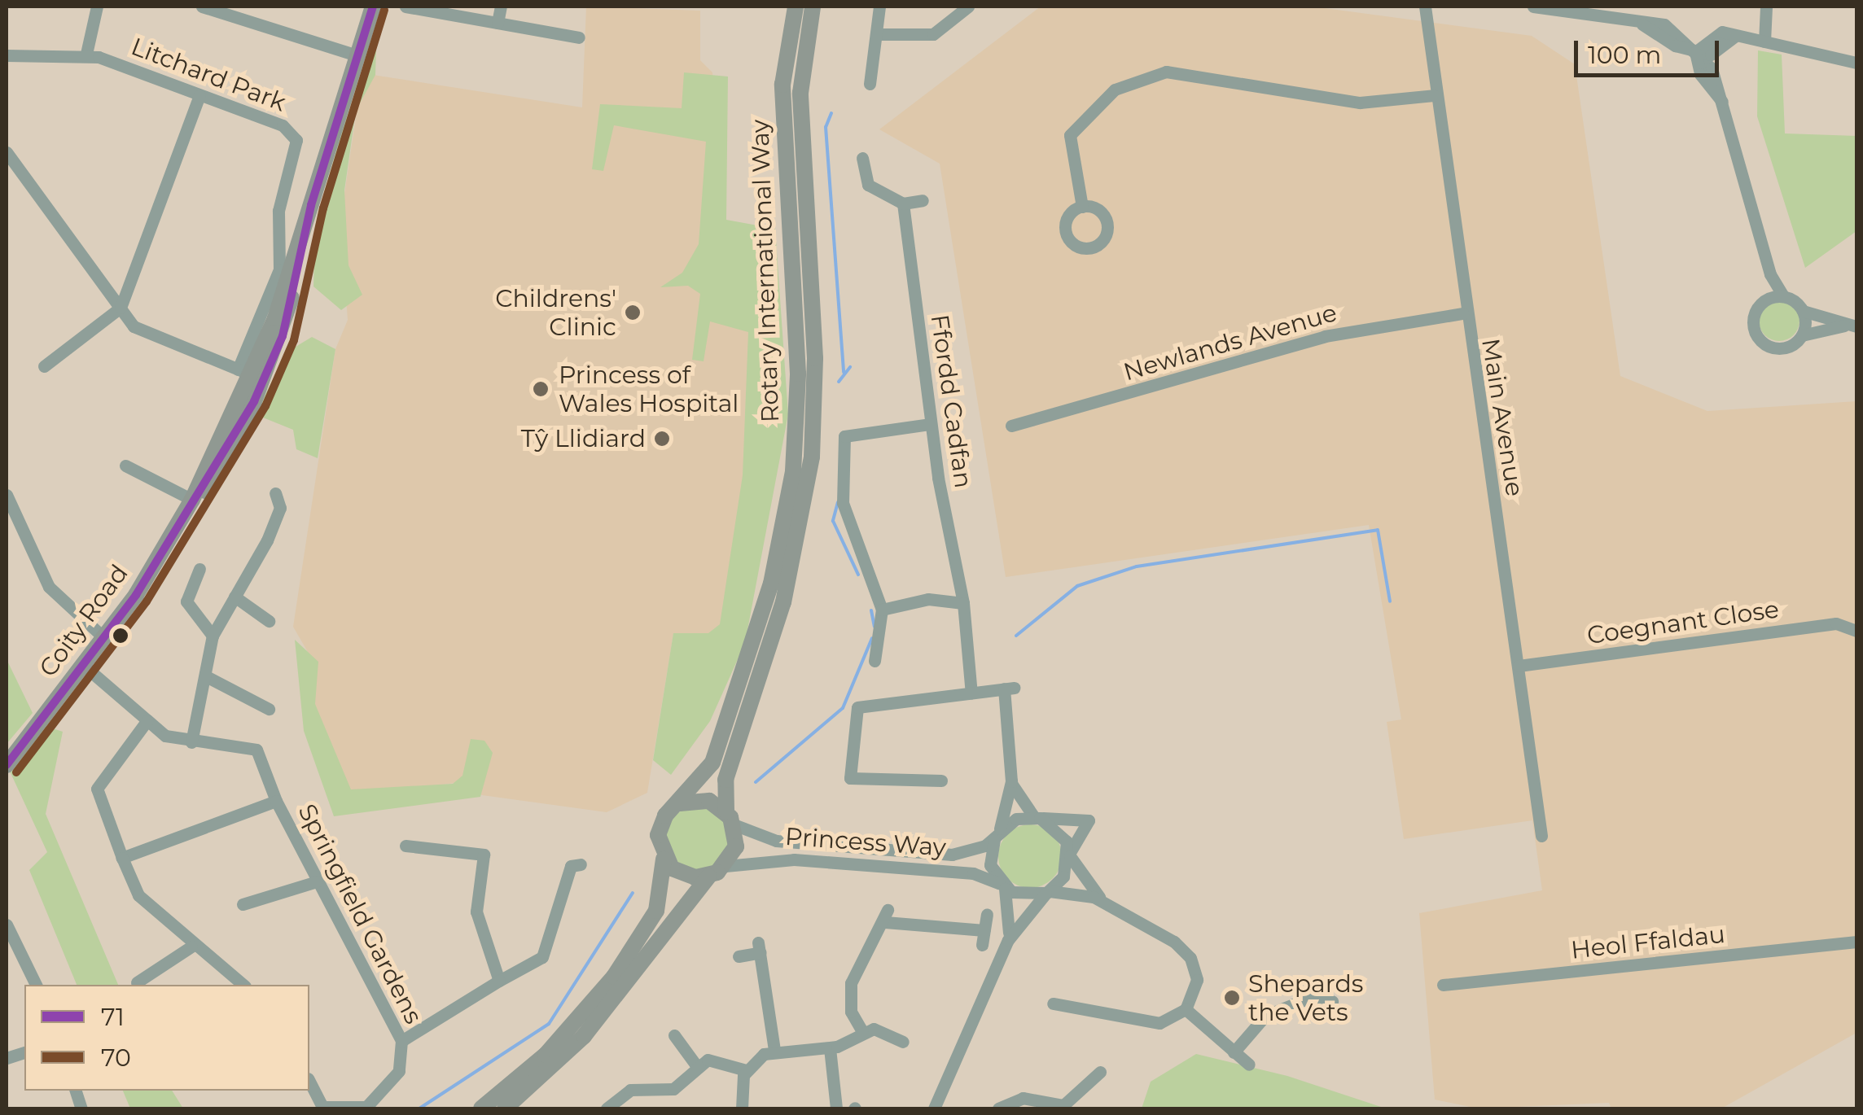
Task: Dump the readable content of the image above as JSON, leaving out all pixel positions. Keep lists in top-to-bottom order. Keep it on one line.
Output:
{"streets":{"main road":["Rotary International Way","Coity Road"],"street":["Litchard Park","Newlands Avenue","Ffordd Cadfan","Main Avenue","Coegnant Close","Princess Way","Springfield Gardens","Heol Ffaldau"]},"crossings":[["Litchard Park","Coity Road"],["Rotary International Way","Princess Way"],["Newlands Avenue","Main Avenue"],["Main Avenue","Coegnant Close"]],"places":["Childrens' Clinic","Princess of Wales Hospital","Tŷ Llidiard","Shepards the Vets"],"lines":["transit line 71","transit line 70"],"legend":["71","70"],"scale_bar":"100 m"}
